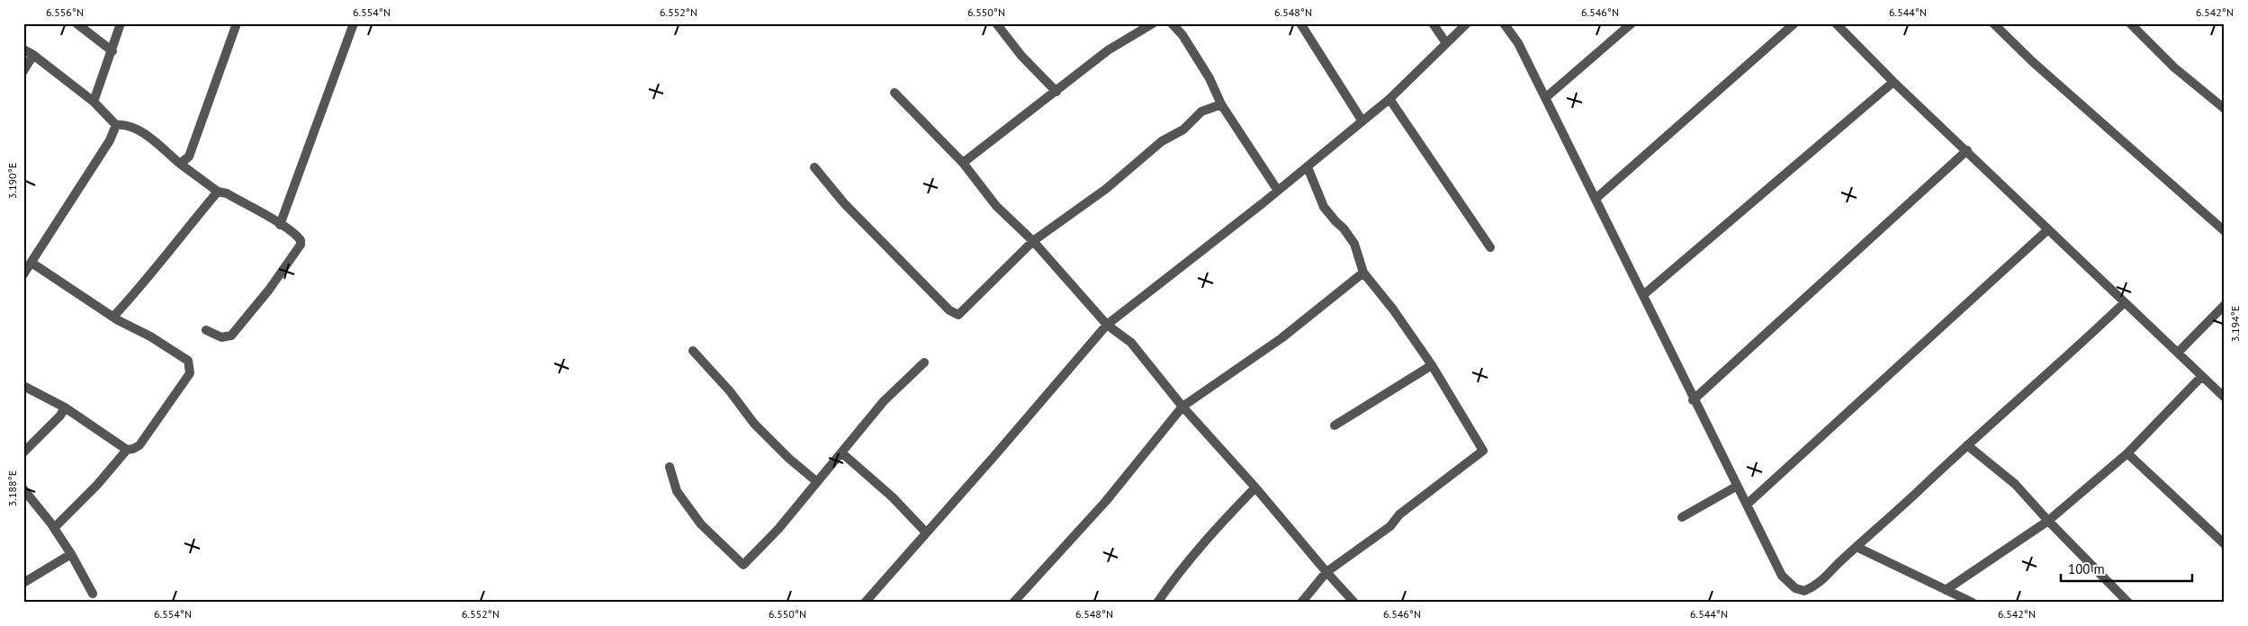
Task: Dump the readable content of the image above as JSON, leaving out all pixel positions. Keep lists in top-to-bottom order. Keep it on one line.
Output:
{"scale_bar":"100 m","coordinates":["6.556°N","6.554°N","6.552°N","6.550°N","6.548°N","6.546°N","6.544°N","6.542°N","3.190°E","3.194°E","3.188°E"]}
